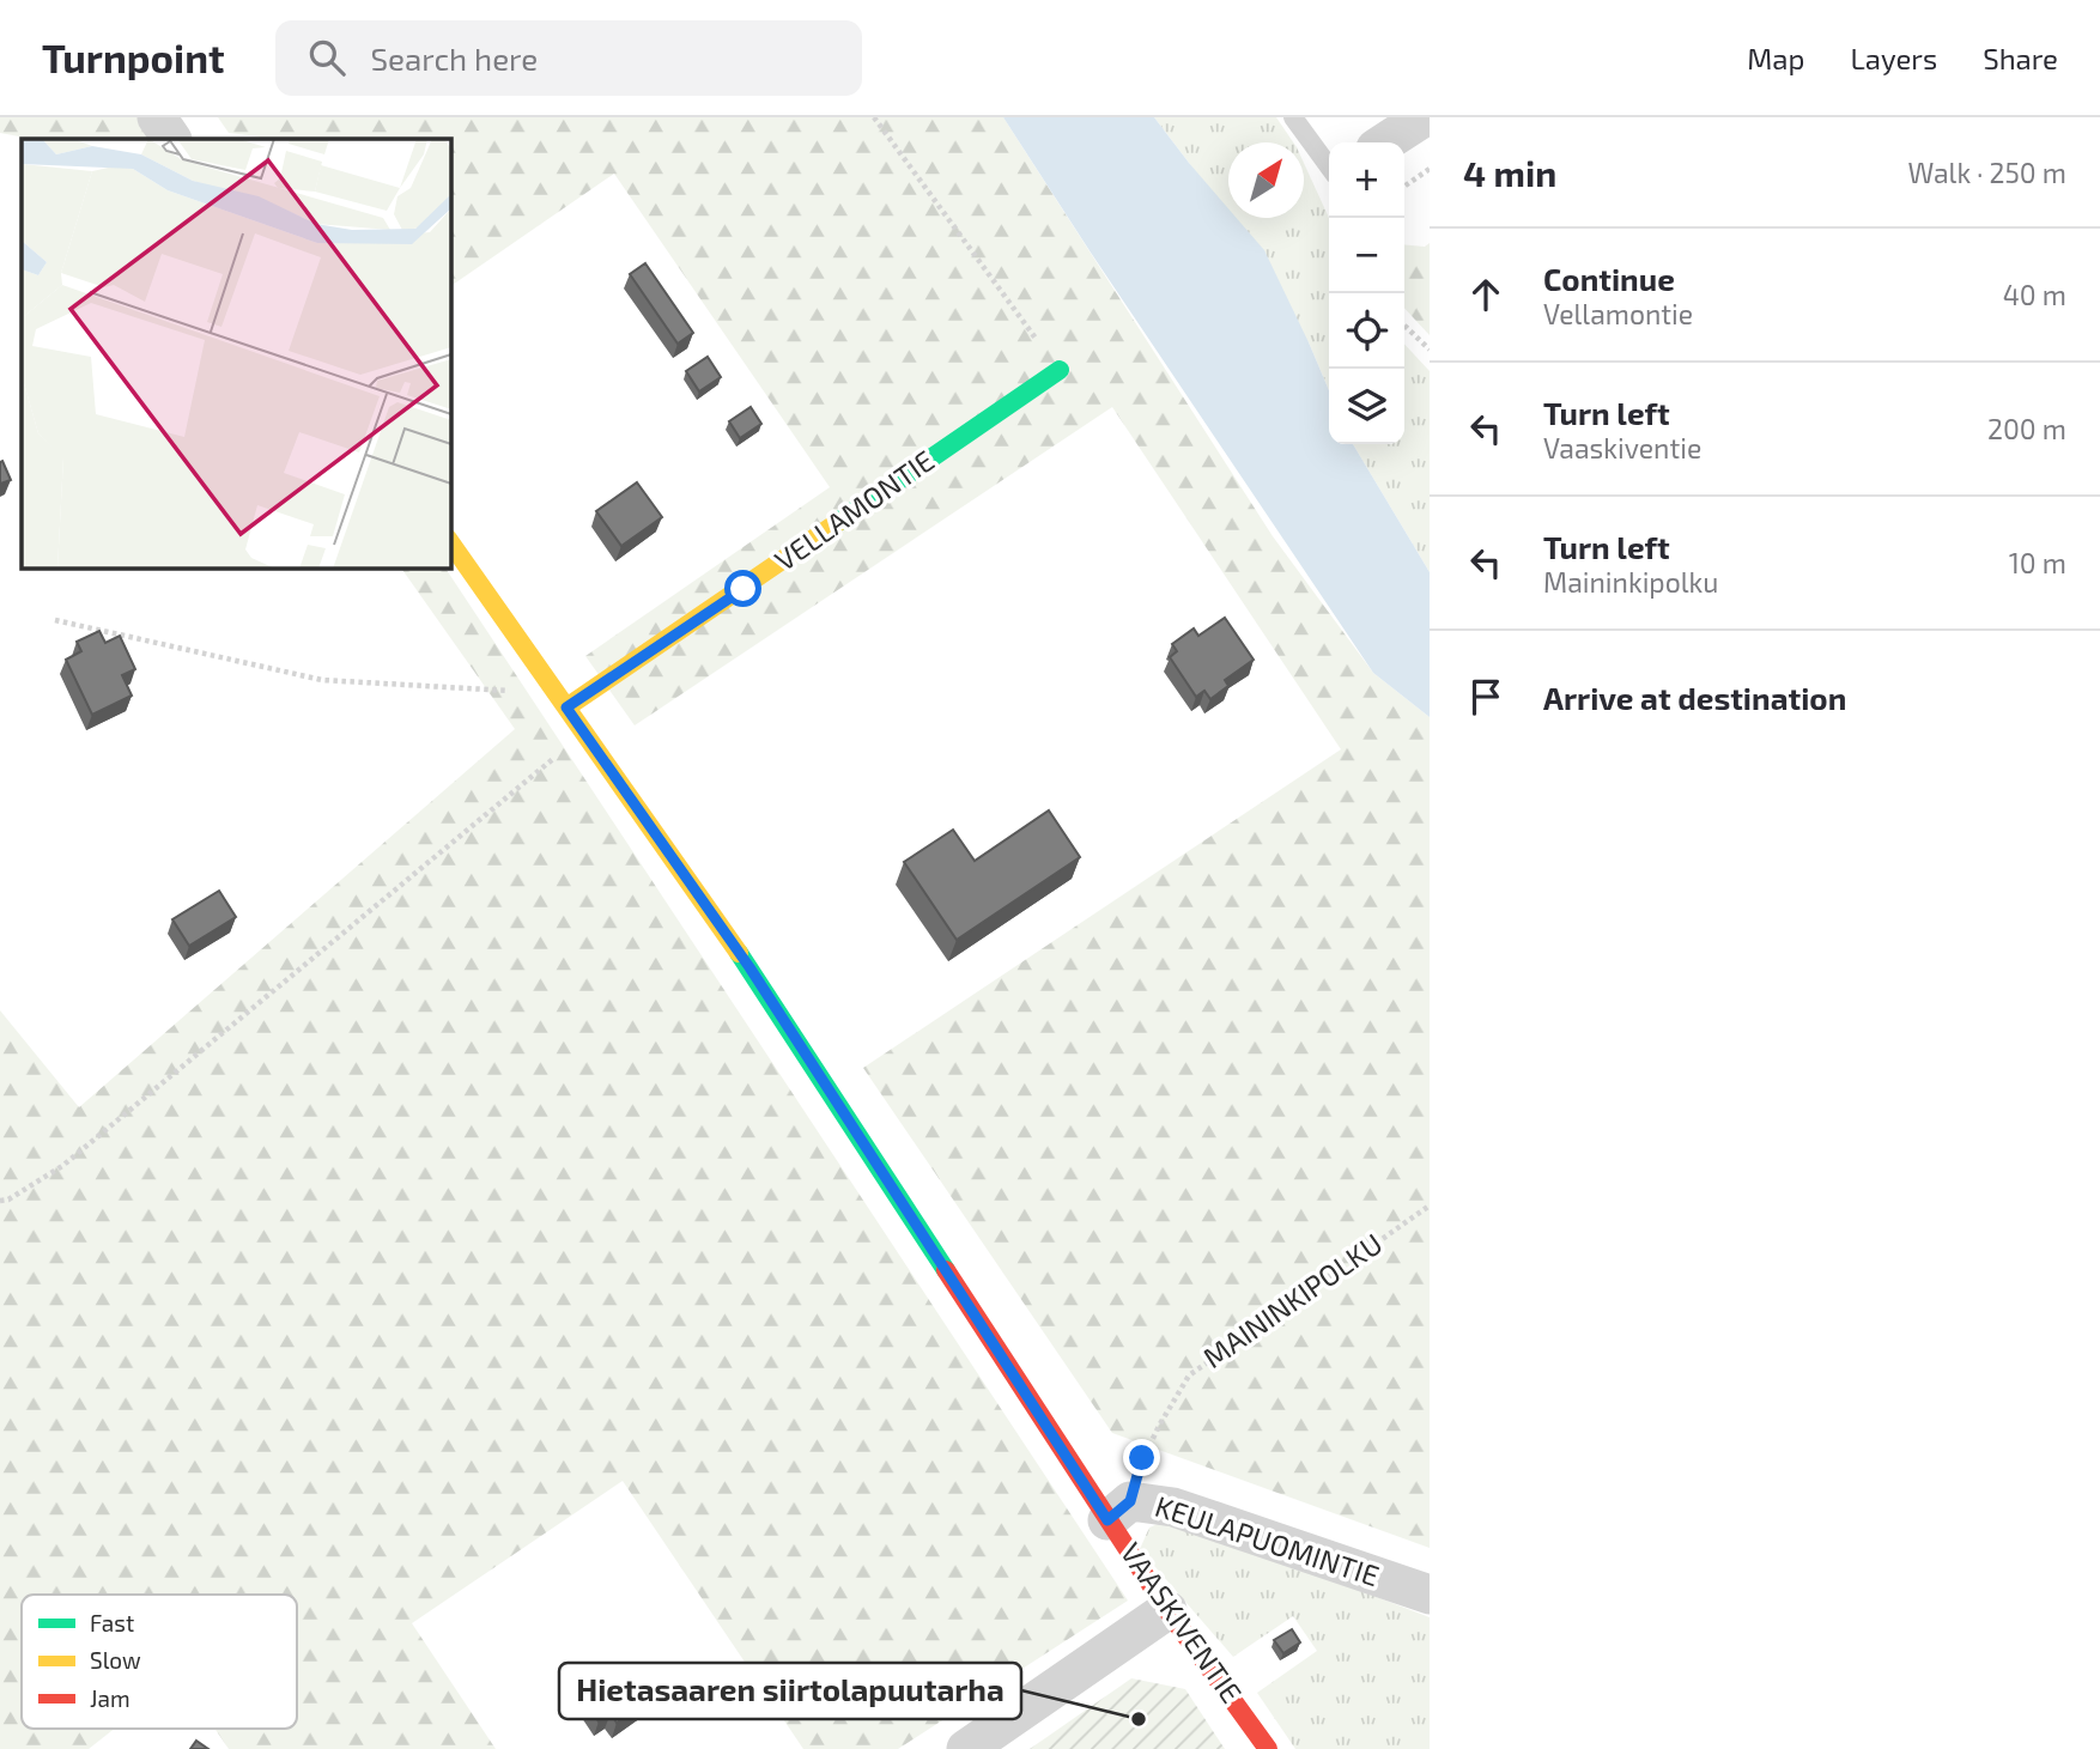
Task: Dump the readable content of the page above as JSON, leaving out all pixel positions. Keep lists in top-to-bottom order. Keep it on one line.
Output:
{"streets":{"street":["VELLAMONTIE","KEULAPUOMINTIE","VAASKIVENTIE"],"path":["MAININKIPOLKU"]},"crossings":[["VELLAMONTIE","VAASKIVENTIE"],["MAININKIPOLKU","KEULAPUOMINTIE"],["MAININKIPOLKU","VAASKIVENTIE"],["KEULAPUOMINTIE","VAASKIVENTIE"]],"places":["Hietasaaren siirtolapuutarha"],"legend":["Fast","Slow","Jam"],"north":"top right","page":{"header":"Turnpoint","search":"Search here","nav":["Map","Layers","Share"],"heading":["4 min","Walk · 250 m"],"map_buttons":["+","−"],"list":[["Continue","Vellamontie","40 m"],["Turn left","Vaaskiventie","200 m"],["Turn left","Maininkipolku","10 m"],"Arrive at destination"]}}
